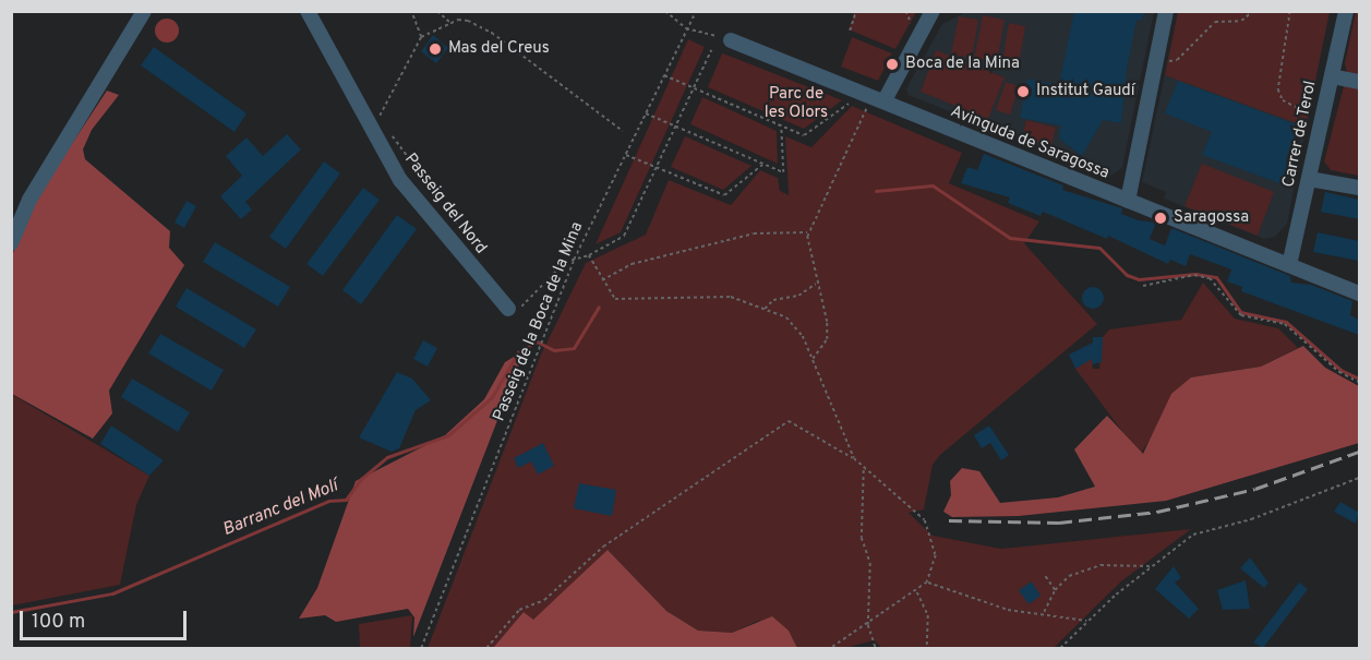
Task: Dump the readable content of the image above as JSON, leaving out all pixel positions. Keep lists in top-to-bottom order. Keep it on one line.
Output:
{"streets":{"street":["Carrer de Terol","Avinguda de Saragossa","Passeig del Nord"],"path":["Passeig de la Boca de la Mina"]},"crossings":[["Carrer de Terol","Avinguda de Saragossa"]],"water":["Barranc del Molí"],"parks":["Parc de les Olors"],"places":["Mas del Creus","Boca de la Mina","Institut Gaudí","Saragossa"],"scale_bar":"100 m"}
